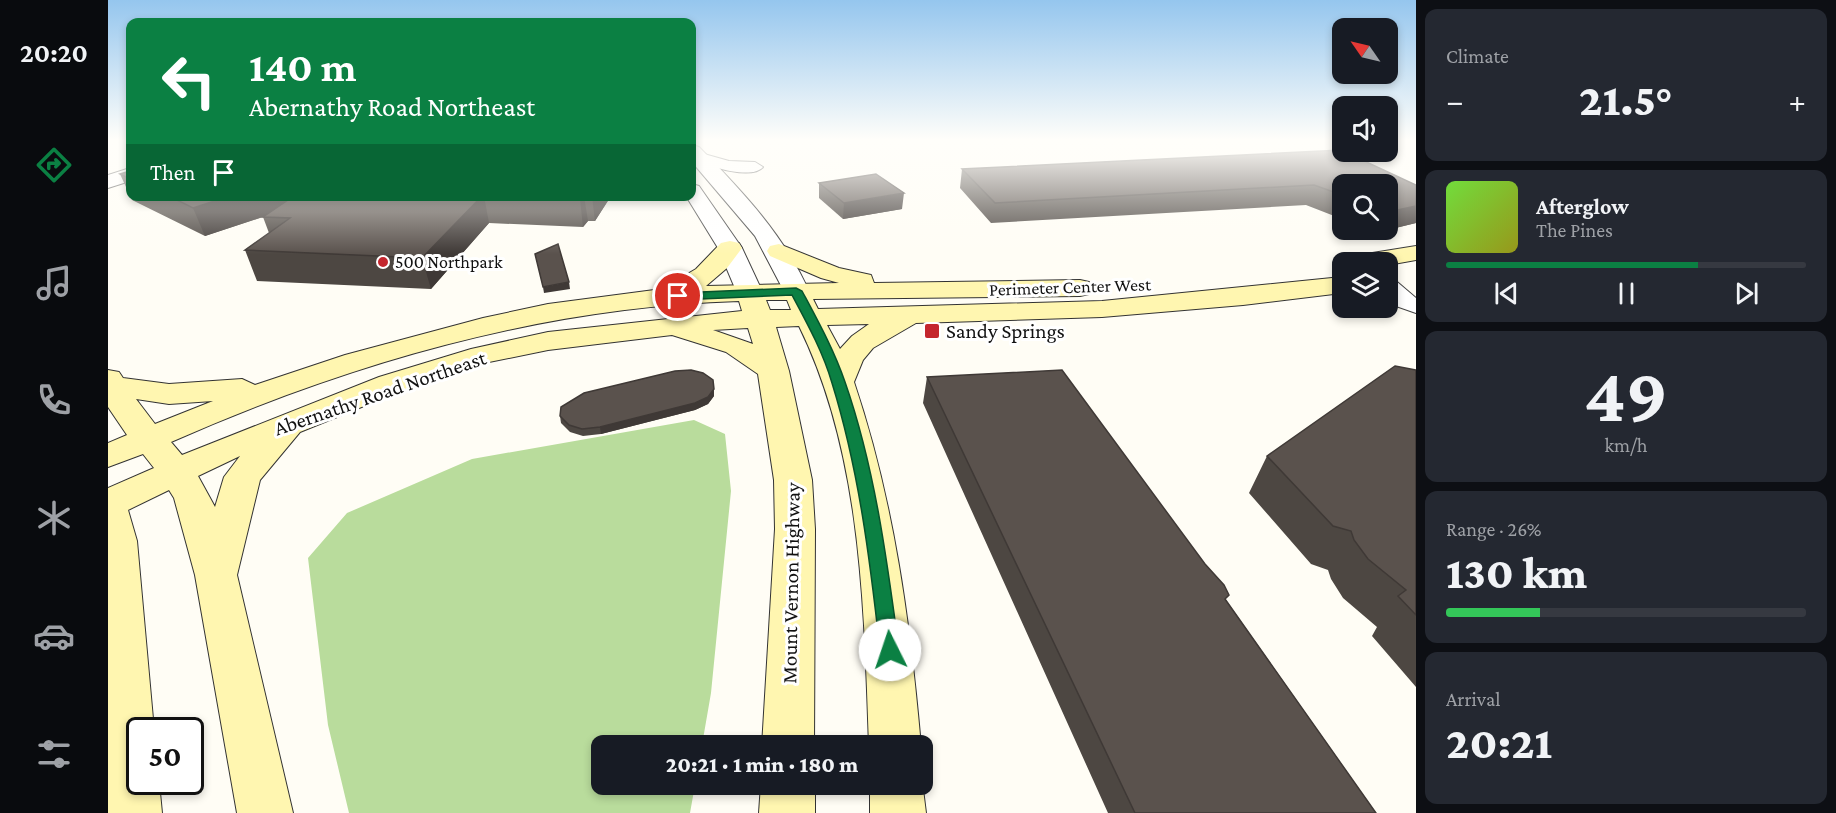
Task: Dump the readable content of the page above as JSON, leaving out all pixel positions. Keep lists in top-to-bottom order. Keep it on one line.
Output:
{"streets":{"main road":["Perimeter Center West","Abernathy Road Northeast","Mount Vernon Highway"]},"crossings":[["Perimeter Center West","Abernathy Road Northeast"],["Abernathy Road Northeast","Mount Vernon Highway"]],"places":{"other":["500 Northpark"],"transit":["Sandy Springs"]},"north":"top left","page":{"tabs":"20:20","tile":["Climate",["49","km/h"],["Range · 26%","130 km"],["Arrival","20:21"]],"turn":["140 m","Abernathy Road Northeast"],"heat":["−","21.5°","+"],"then":"Then","song":["Afterglow","The Pines"],"limit":"50","trip":"20:21 · 1 min · 180 m"}}
